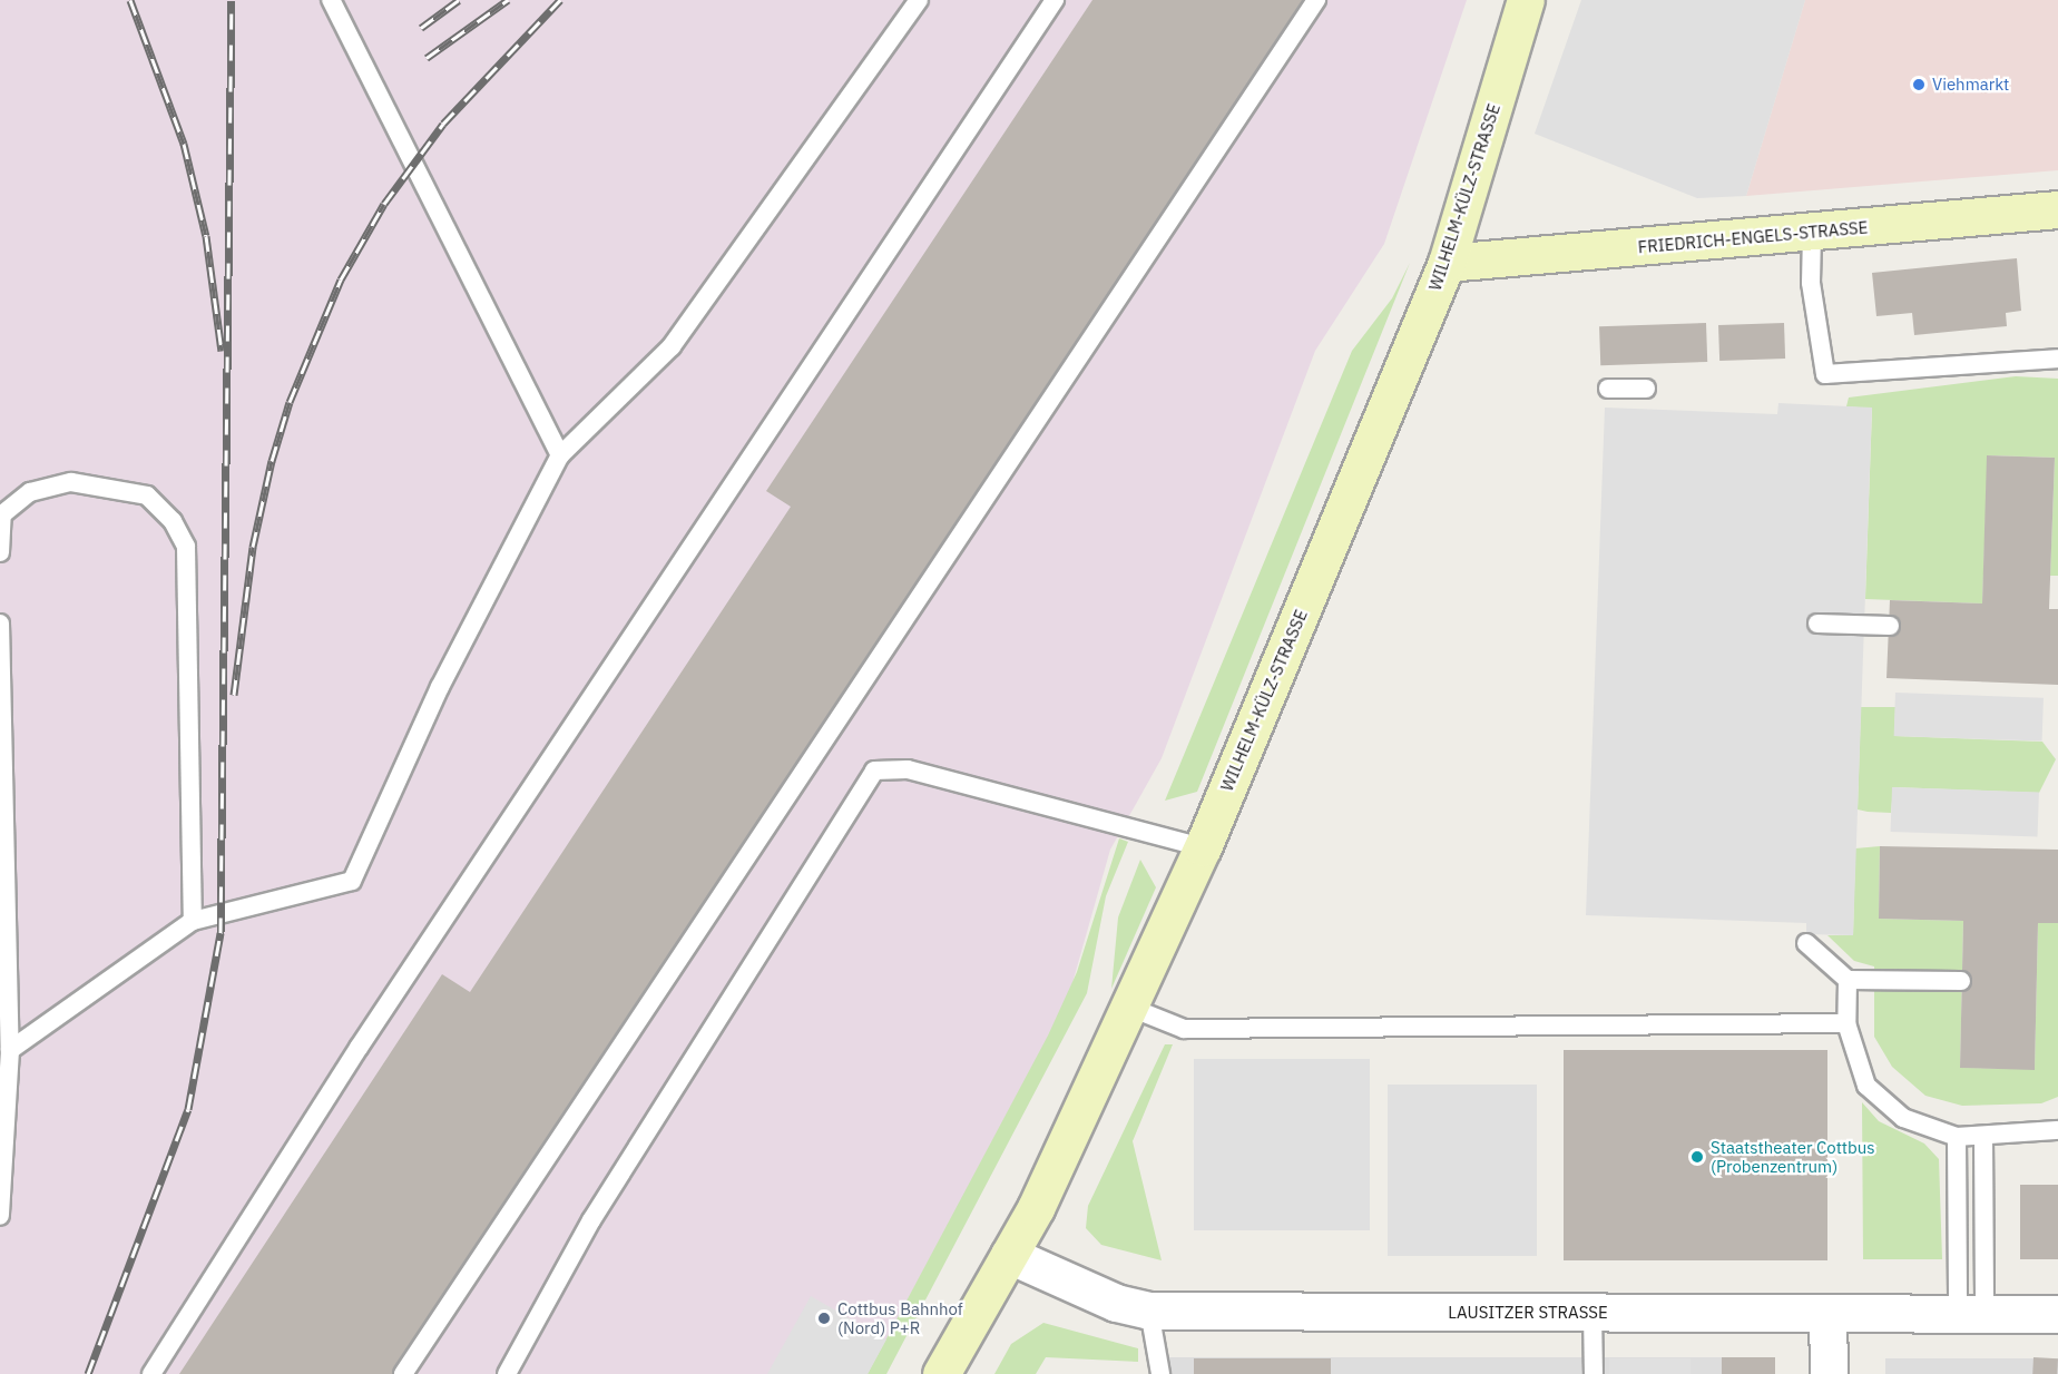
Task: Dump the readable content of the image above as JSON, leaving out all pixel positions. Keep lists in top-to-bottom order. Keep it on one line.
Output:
{"streets":{"main road":["WILHELM-KÜLZ-STRASSE","FRIEDRICH-ENGELS-STRASSE"],"street":["LAUSITZER STRASSE"]},"crossings":[["WILHELM-KÜLZ-STRASSE","FRIEDRICH-ENGELS-STRASSE"],["WILHELM-KÜLZ-STRASSE","LAUSITZER STRASSE"]],"places":["Viehmarkt","Staatstheater Cottbus (Probenzentrum)","Cottbus Bahnhof (Nord) P+R"]}
